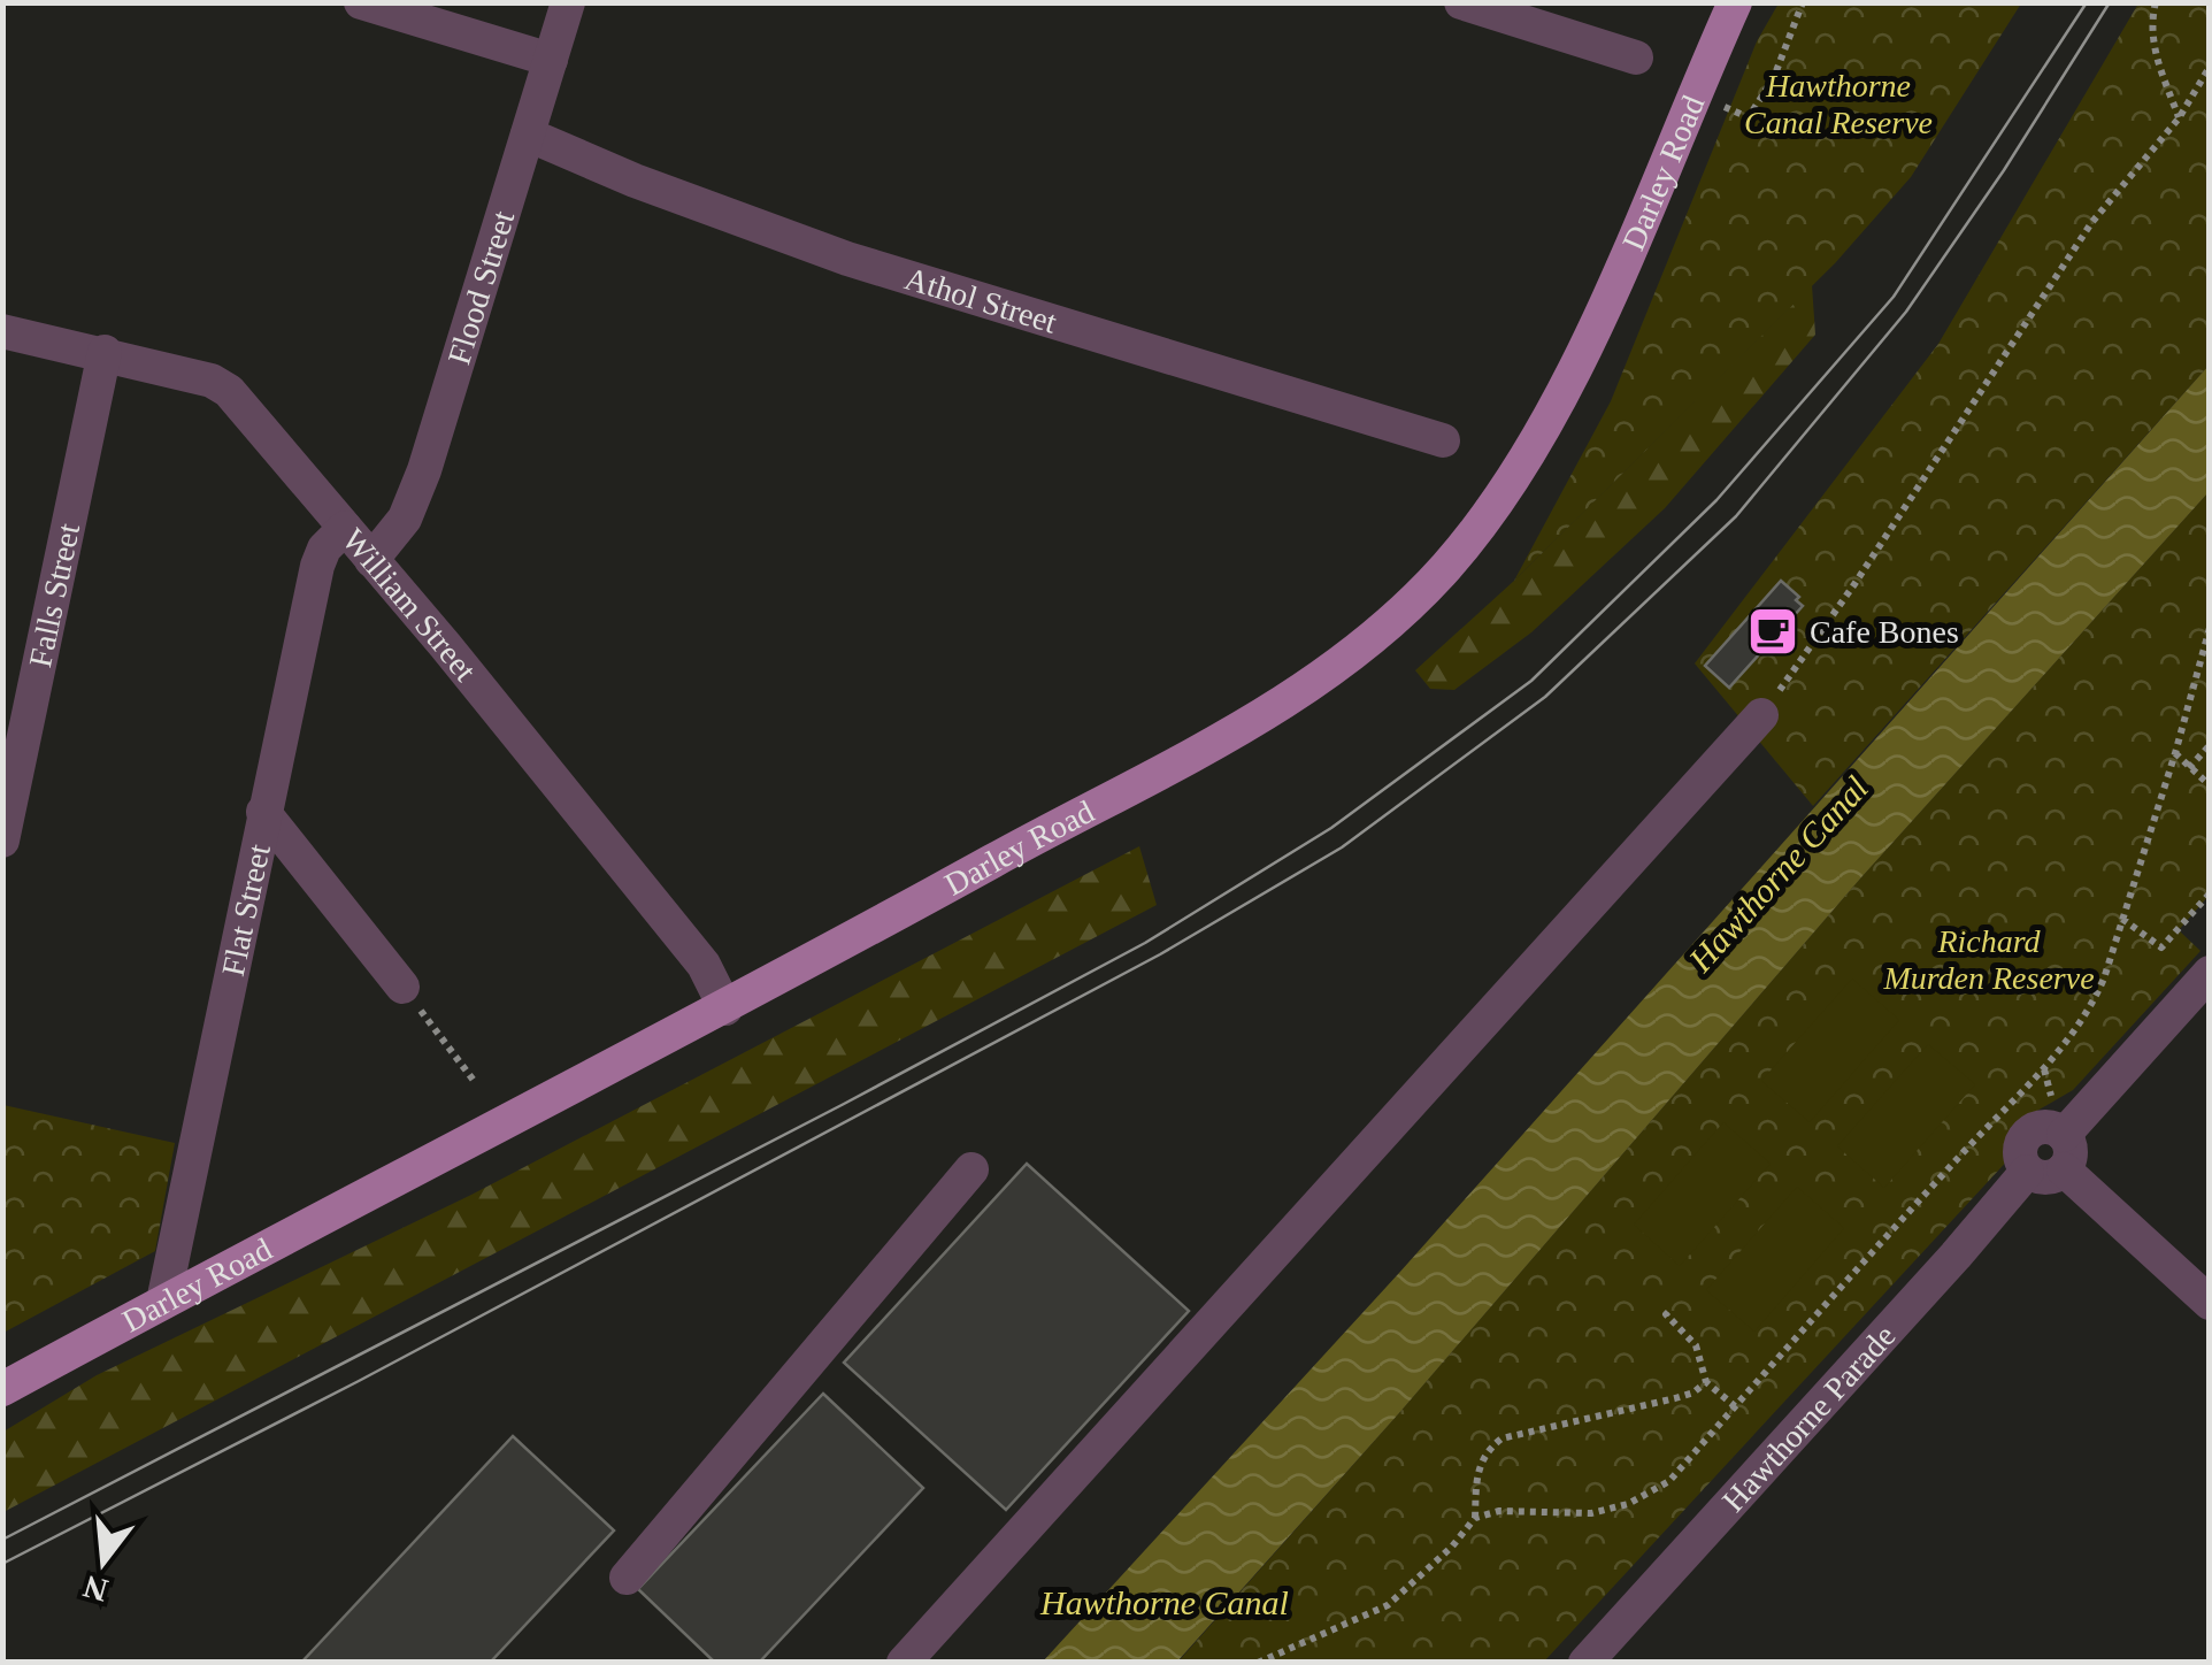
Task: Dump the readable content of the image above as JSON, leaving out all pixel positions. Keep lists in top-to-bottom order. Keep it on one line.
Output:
{"streets":{"main road":["Darley Road"],"street":["Flood Street","Athol Street","Falls Street","William Street","Flat Street","Hawthorne Parade"]},"crossings":[["Darley Road","William Street"],["Darley Road","Flat Street"],["Flood Street","Athol Street"],["Flood Street","William Street"],["Falls Street","William Street"],["William Street","Flat Street"]],"water":["Hawthorne Canal"],"parks":["Hawthorne Canal Reserve","Richard Murden Reserve"],"places":{"cafe":["Cafe Bones"]},"north":"bottom"}
